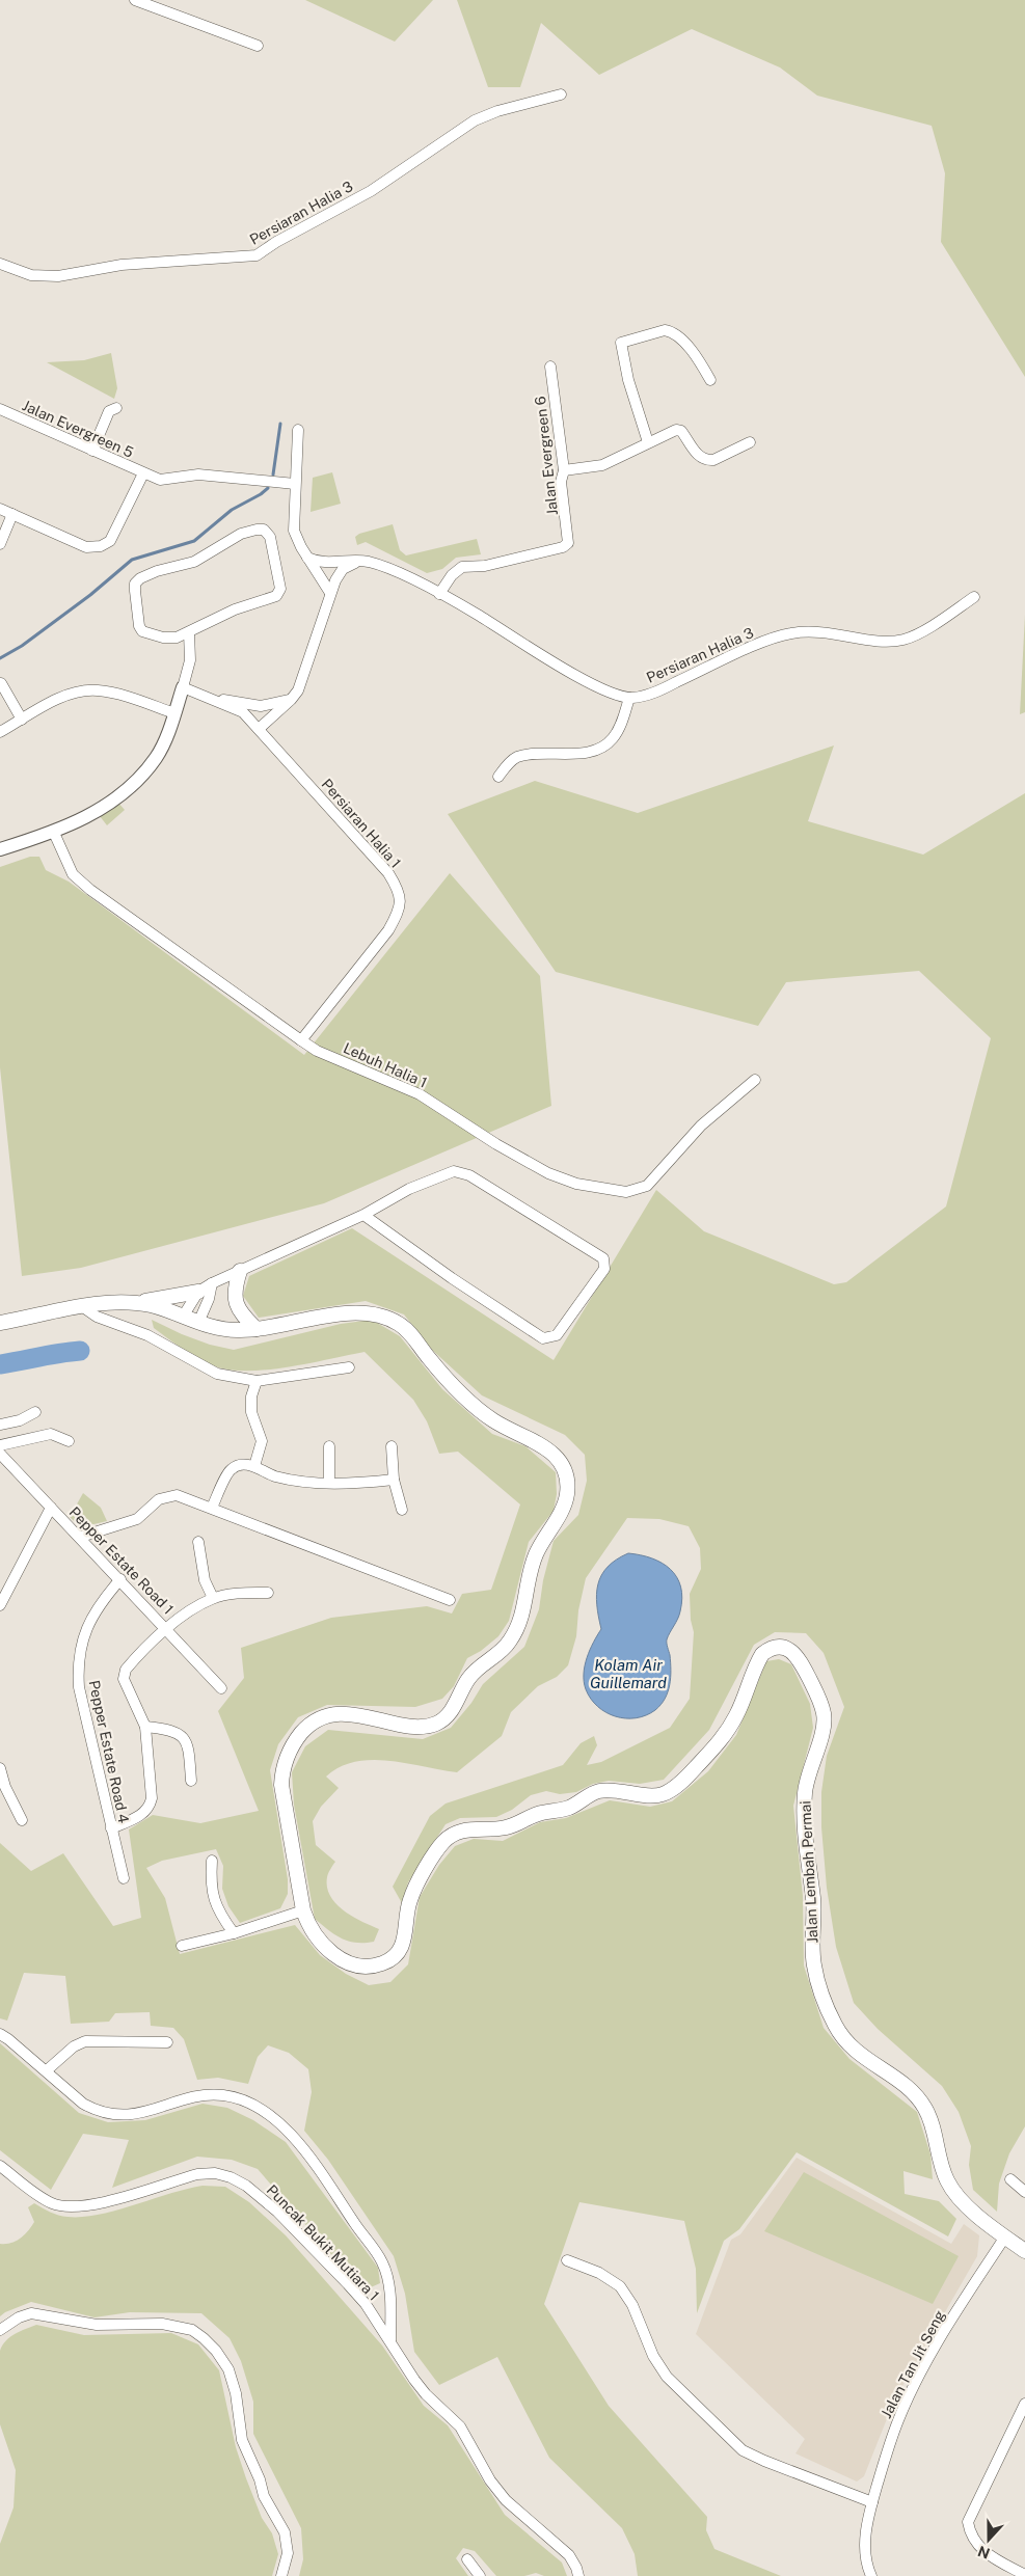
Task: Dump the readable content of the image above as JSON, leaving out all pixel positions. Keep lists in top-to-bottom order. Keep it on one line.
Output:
{"streets":{"main road":["Jalan Lembah Permai"],"street":["Persiaran Halia 3","Jalan Evergreen 5","Jalan Evergreen 6","Persiaran Halia 1","Lebuh Halia 1","Pepper Estate Road 1","Pepper Estate Road 4","Puncak Bukit Mutiara 1","Jalan Tan Jit Seng"]},"crossings":[["Persiaran Halia 3","Jalan Evergreen 6"],["Persiaran Halia 1","Lebuh Halia 1"],["Pepper Estate Road 1","Pepper Estate Road 4"],["Jalan Lembah Permai","Jalan Tan Jit Seng"]],"water":["Kolam Air Guillemard"],"north":"bottom"}
